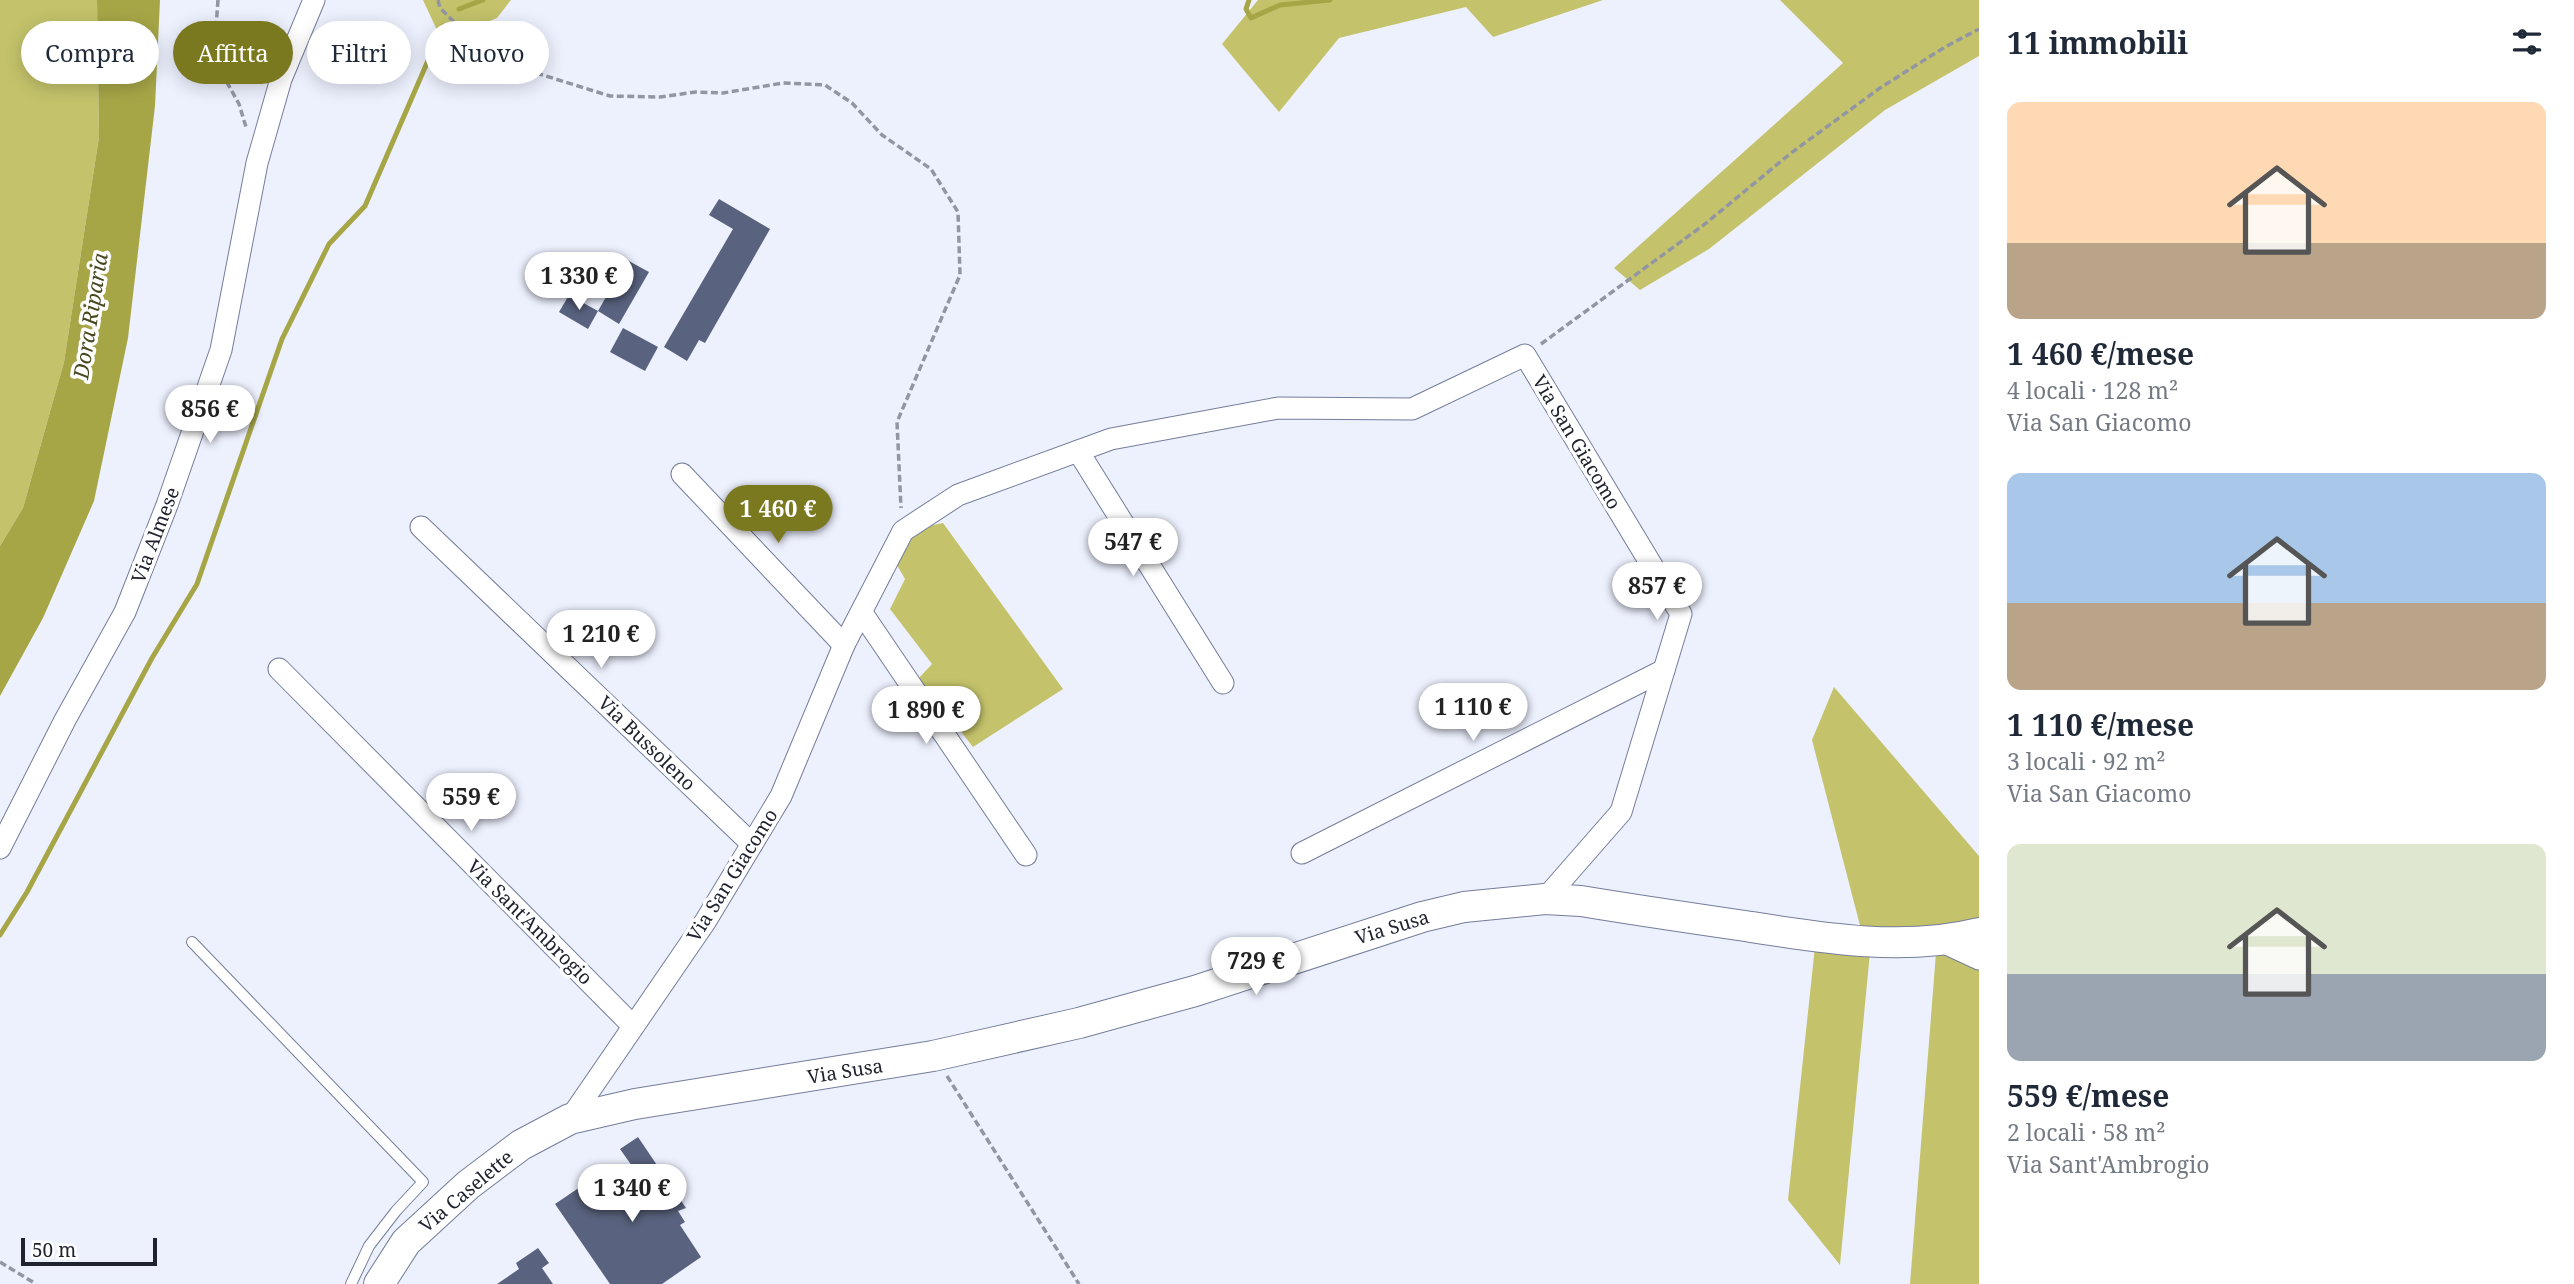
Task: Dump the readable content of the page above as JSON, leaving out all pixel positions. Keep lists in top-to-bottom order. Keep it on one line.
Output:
{"streets":{"main road":["Via Susa","Via Caselette"],"street":["Via San Giacomo","Via Almese","Via Bussoleno","Via Sant'Ambrogio"]},"crossings":[["Via San Giacomo","Via Bussoleno"],["Via San Giacomo","Via Sant'Ambrogio"],["Via San Giacomo","Via Susa"],["Via San Giacomo","Via Caselette"],["Via Susa","Via Caselette"]],"water":["Dora Riparia"],"scale_bar":"50 m","page":{"heading":"11 immobili","chip":["Compra","Affitta","Filtri","Nuovo"],"list":[{"name":"1 460 €/mese","note":"4 locali · 128 m² · Via San Giacomo"},{"name":"1 110 €/mese","note":"3 locali · 92 m² · Via San Giacomo"},{"name":"559 €/mese","note":"2 locali · 58 m² · Via Sant'Ambrogio"}],"price":["1 330 €","856 €","1 460 €","547 €","857 €","1 210 €","1 110 €","1 890 €","559 €","729 €","1 340 €"],"scale":"50 m"}}
